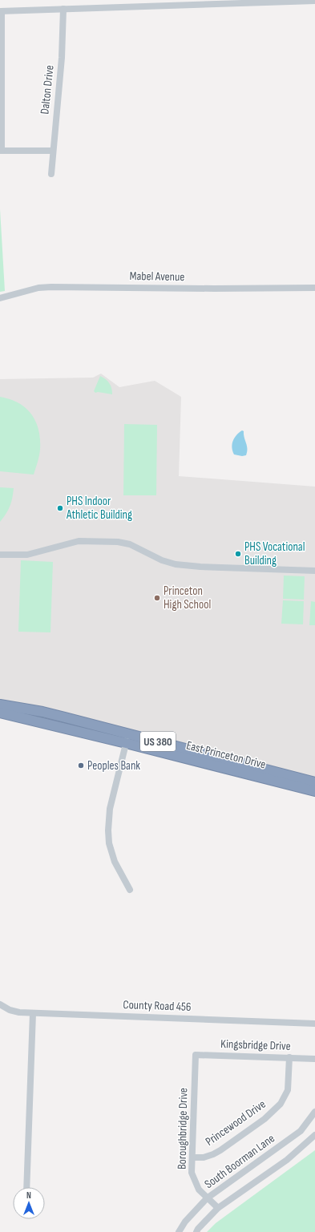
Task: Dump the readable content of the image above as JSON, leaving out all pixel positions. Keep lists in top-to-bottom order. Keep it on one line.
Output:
{"streets":{"highway":["US 380","East Princeton Drive"],"street":["Dalton Drive","Mabel Avenue","County Road 456","Kingsbridge Drive","Princewood Drive","Boroughbridge Drive","South Boorman Lane"]},"crossings":[["Kingsbridge Drive","Princewood Drive"],["Kingsbridge Drive","Boroughbridge Drive"],["Princewood Drive","Boroughbridge Drive"],["Boroughbridge Drive","South Boorman Lane"]],"places":["PHS Indoor Athletic Building","PHS Vocational Building","Princeton High School","Peoples Bank"],"north":"top"}
